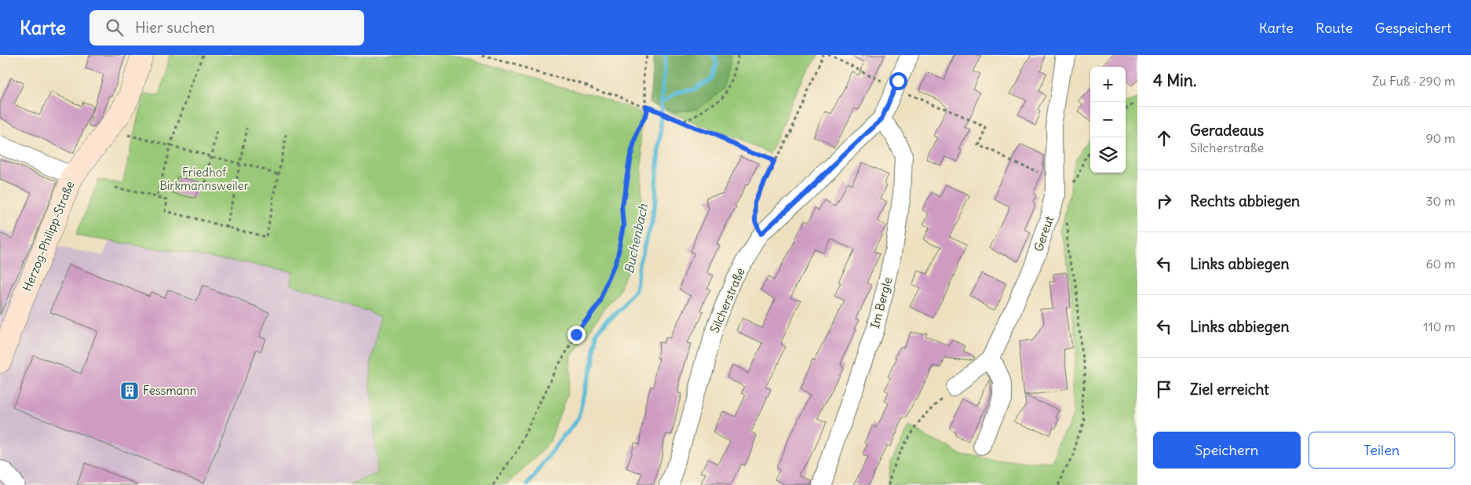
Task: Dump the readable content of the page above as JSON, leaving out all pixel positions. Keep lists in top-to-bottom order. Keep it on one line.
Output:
{"streets":{"street":["Gereut","Herzog-Philipp-Straße","Silcherstraße","Im Bergle"]},"crossings":[["Silcherstraße","Im Bergle"]],"water":["Buchenbach"],"parks":["Friedhof Birkmannsweiler"],"places":{"building":["Fessmann"]},"page":{"header":"Karte","search":"Hier suchen","nav":["Karte","Route","Gespeichert"],"heading":["4 Min.","Zu Fuß · 290 m"],"map_buttons":["+","−"],"list":[["Geradeaus","Silcherstraße","90 m"],["Rechts abbiegen","30 m"],["Links abbiegen","60 m"],["Links abbiegen","110 m"],"Ziel erreicht"],"buttons":["Speichern","Teilen"]}}
